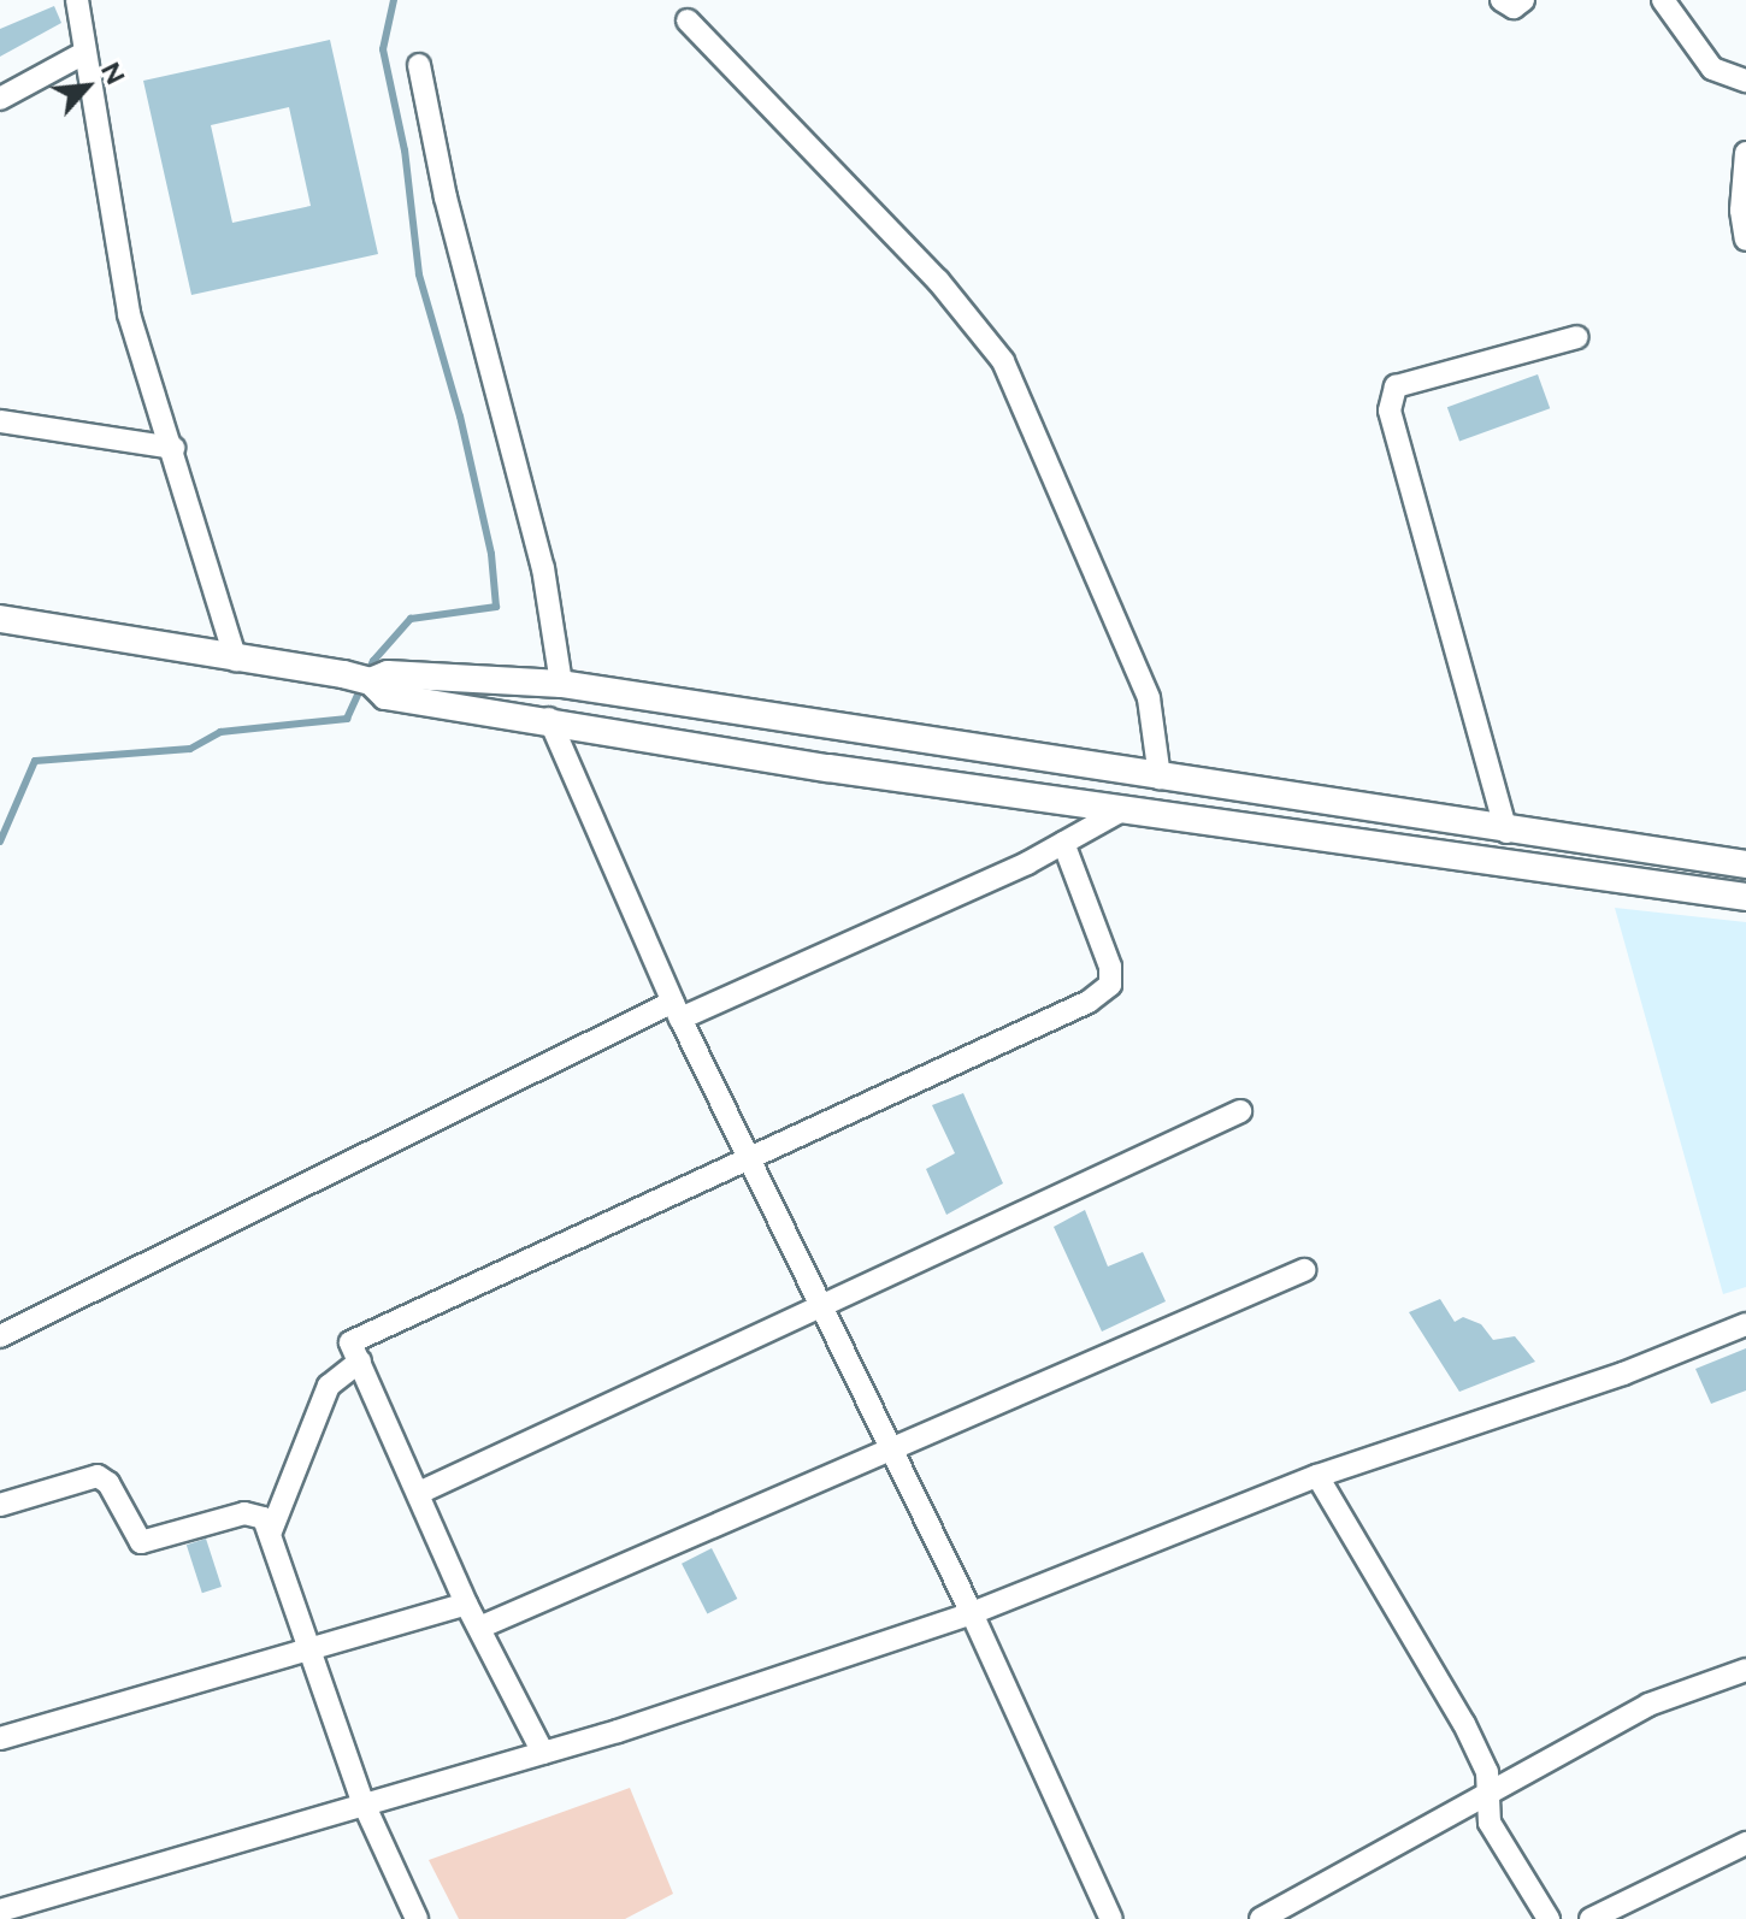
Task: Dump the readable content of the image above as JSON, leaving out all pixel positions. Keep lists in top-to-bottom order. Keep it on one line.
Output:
{"north":"top right"}
